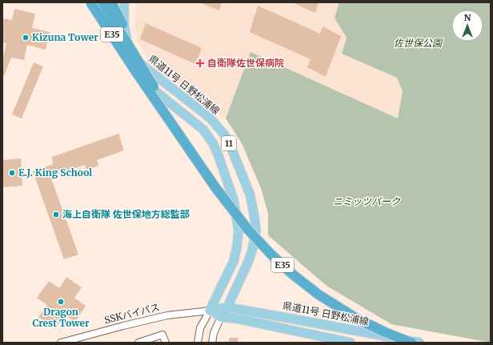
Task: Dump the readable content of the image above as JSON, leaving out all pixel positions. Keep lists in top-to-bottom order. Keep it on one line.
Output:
{"streets":{"highway":["E35"],"main road":["県道11号 日野松浦線","11"],"street":["SSKバイパス"]},"crossings":[["県道11号 日野松浦線","11"],["県道11号 日野松浦線","SSKバイパス"],["11","SSKバイパス"]],"parks":["佐世保公園","ニミッツパーク"],"places":{"other":["Kizuna Tower","E.J. King School","海上自衛隊 佐世保地方総監部","Dragon Crest Tower"],"health":["自衛隊佐世保病院"]},"north":"top"}
